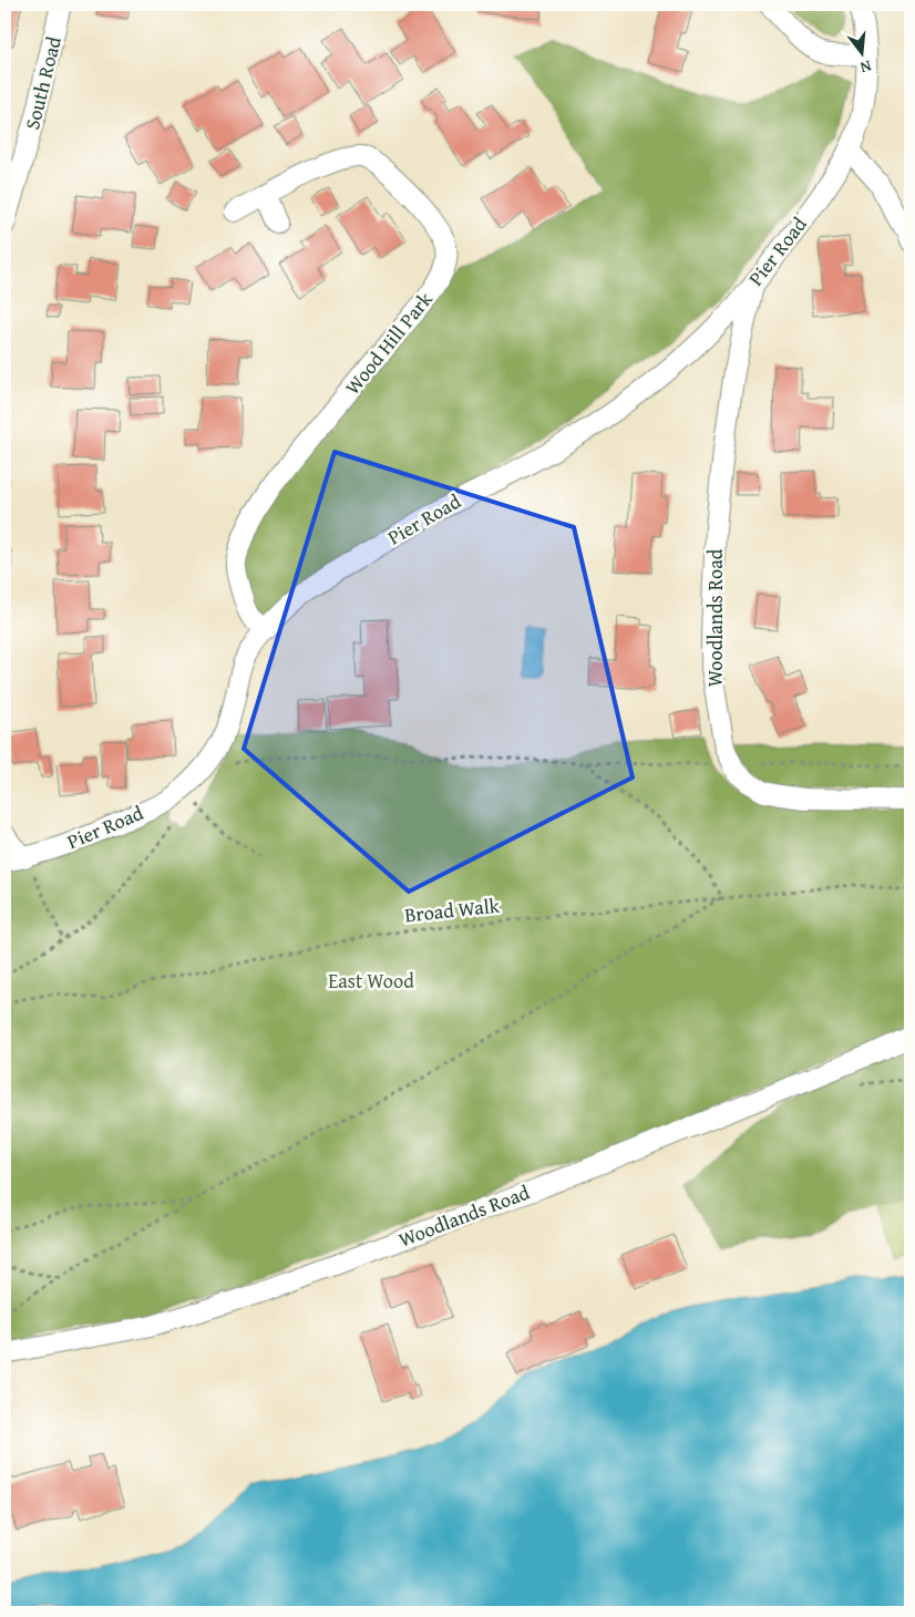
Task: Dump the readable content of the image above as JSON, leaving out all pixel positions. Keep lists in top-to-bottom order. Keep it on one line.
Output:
{"streets":{"street":["South Road","Pier Road","Wood Hill Park","Woodlands Road"],"path":["Broad Walk"]},"crossings":[["Pier Road","Wood Hill Park"],["Pier Road","Woodlands Road"]],"parks":["East Wood"],"north":"bottom"}
